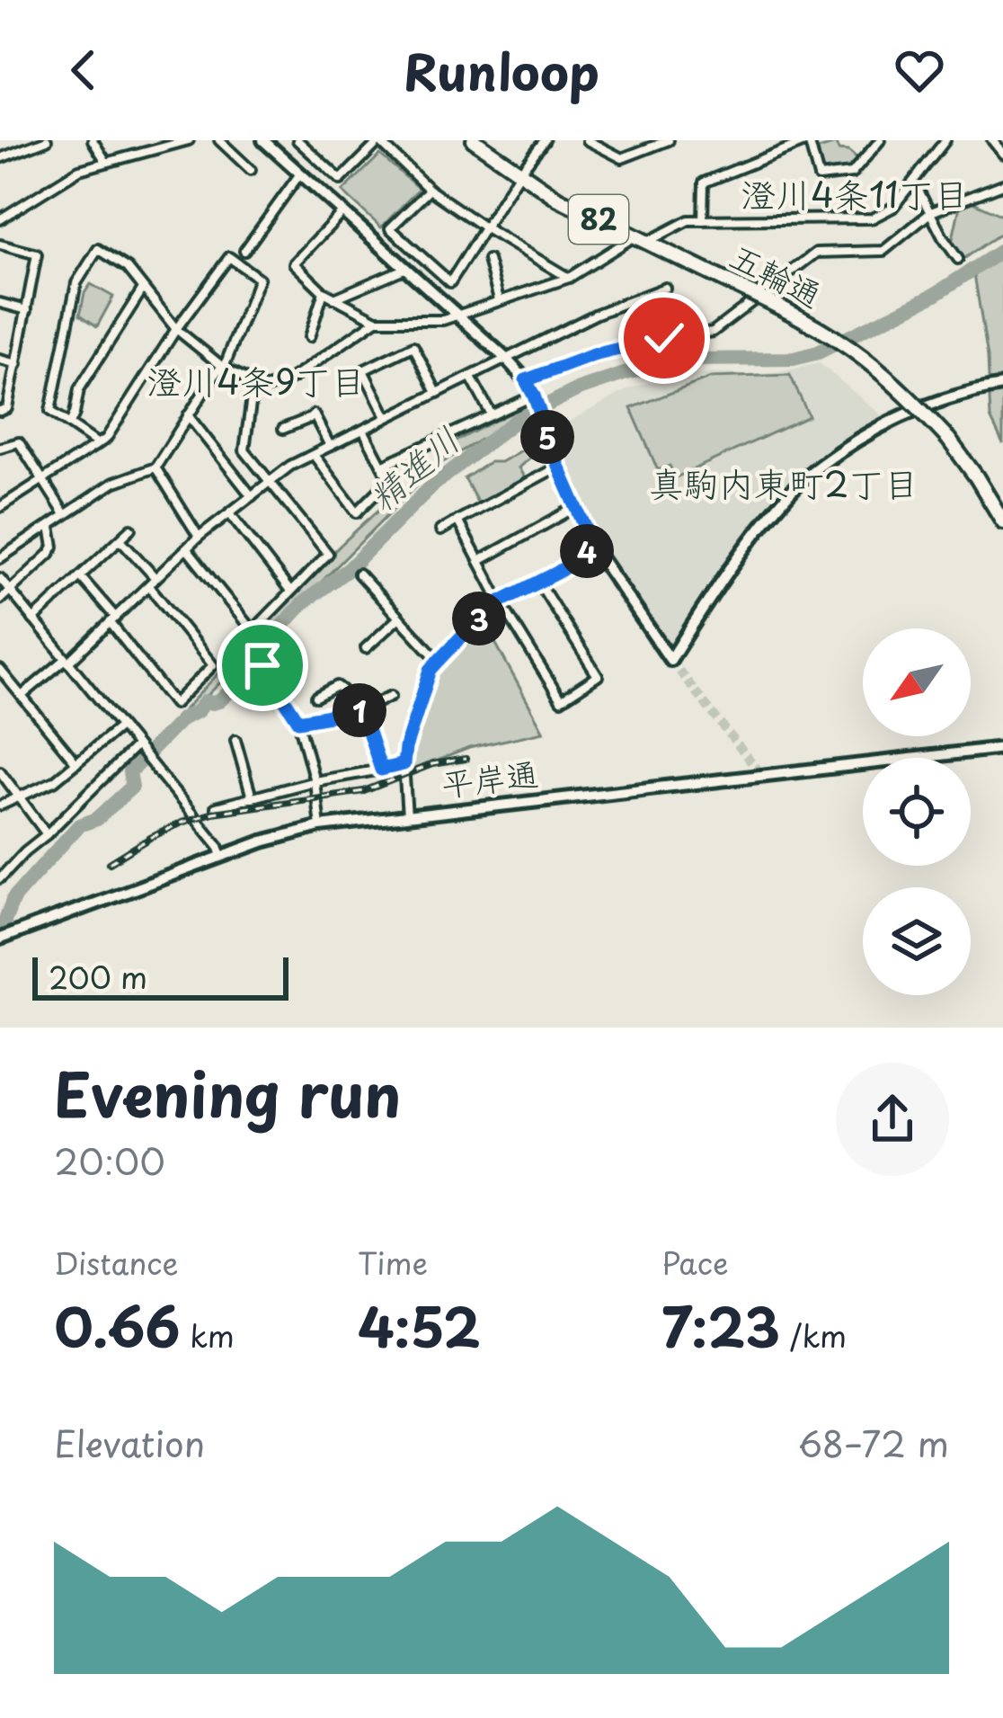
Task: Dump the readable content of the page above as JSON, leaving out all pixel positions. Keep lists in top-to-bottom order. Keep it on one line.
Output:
{"streets":{"main road":["82","五輪通"],"street":["平岸通"]},"districts":["澄川4条11丁目","澄川4条9丁目","真駒内東町2丁目"],"water":["精進川"],"scale_bar":"200 m","north":"bottom left","page":{"header":"Runloop","pins":["5","4","3","1"],"scale":"200 m","heading":["Evening run","20:00"],"stats":[["Distance","0.66 km"],["Time","4:52"],["Pace","7:23 /km"]],"chart":["Elevation","68–72 m"]}}
